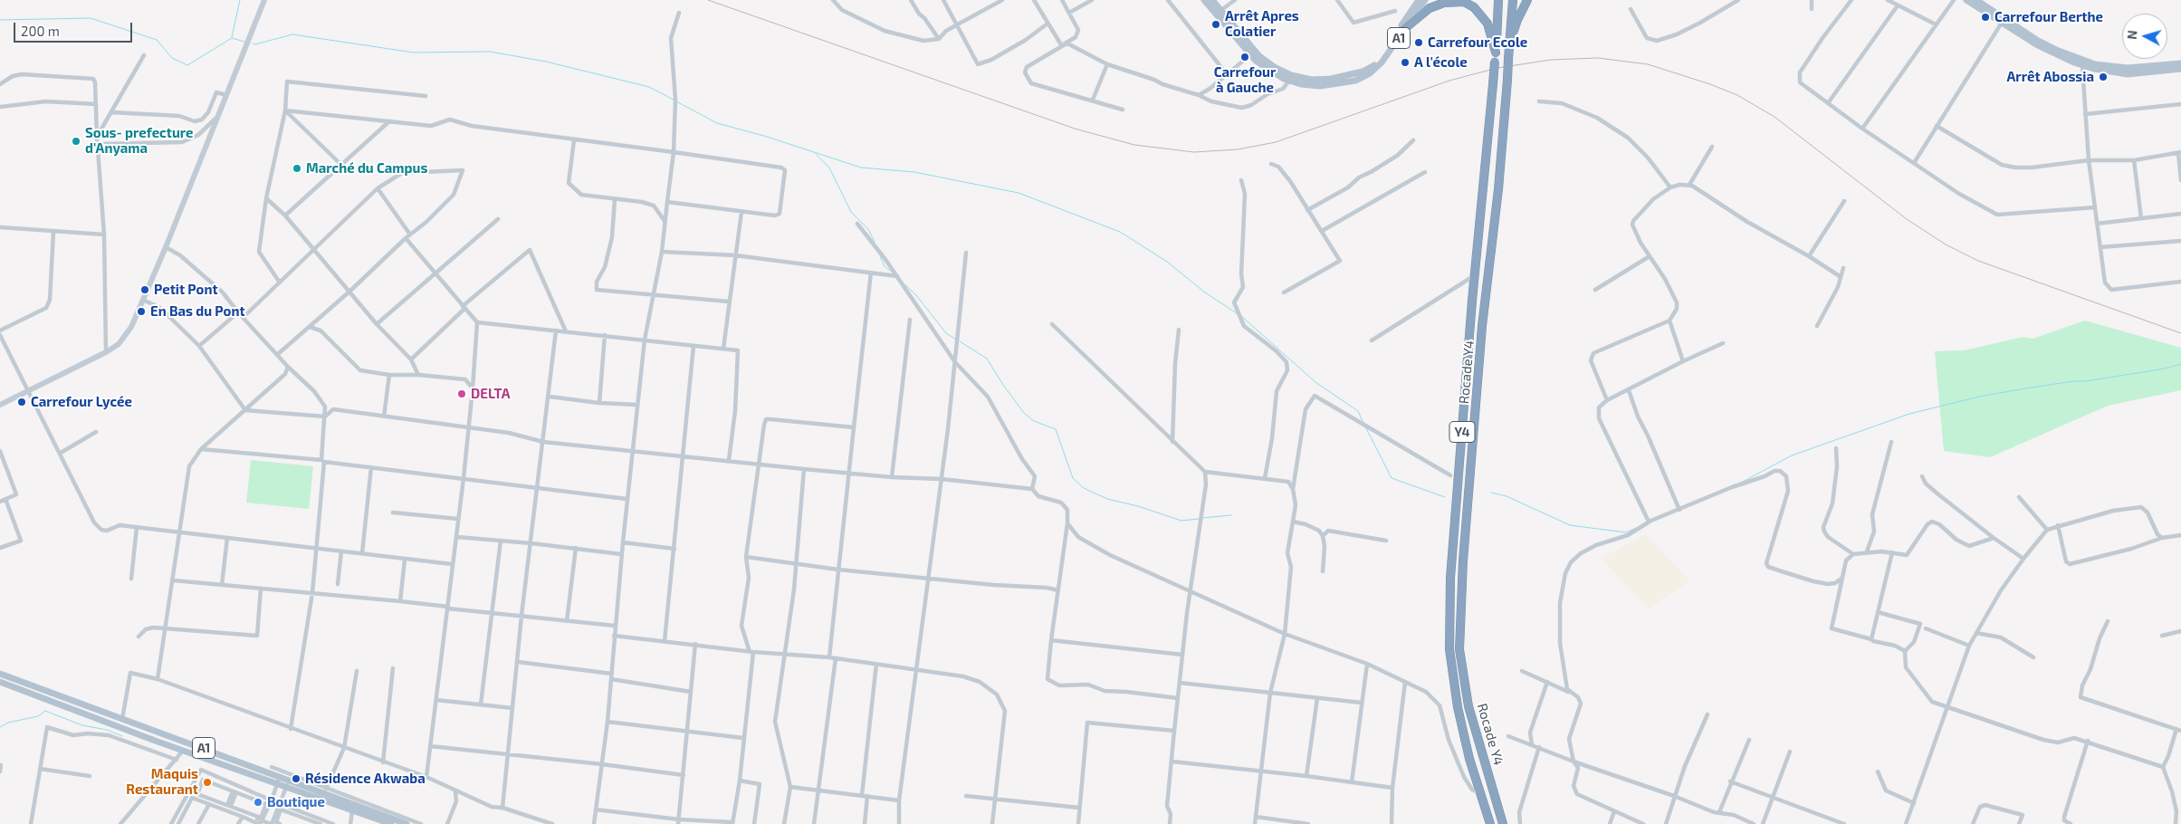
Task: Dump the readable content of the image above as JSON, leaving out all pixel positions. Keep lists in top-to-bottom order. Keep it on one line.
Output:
{"streets":{"highway":["Rocade Y4","Y4"],"main road":["A1"]},"places":["Carrefour Berthe","Arrêt Apres Colatier","Carrefour Ecole","Carrefour à Gauche","A l'école","Arrêt Abossia","Sous- prefecture d'Anyama","Marché du Campus","Petit Pont","En Bas du Pont","DELTA","Carrefour Lycée","Résidence Akwaba","Maquis Restaurant","Boutique"],"scale_bar":"200 m","north":"left"}
